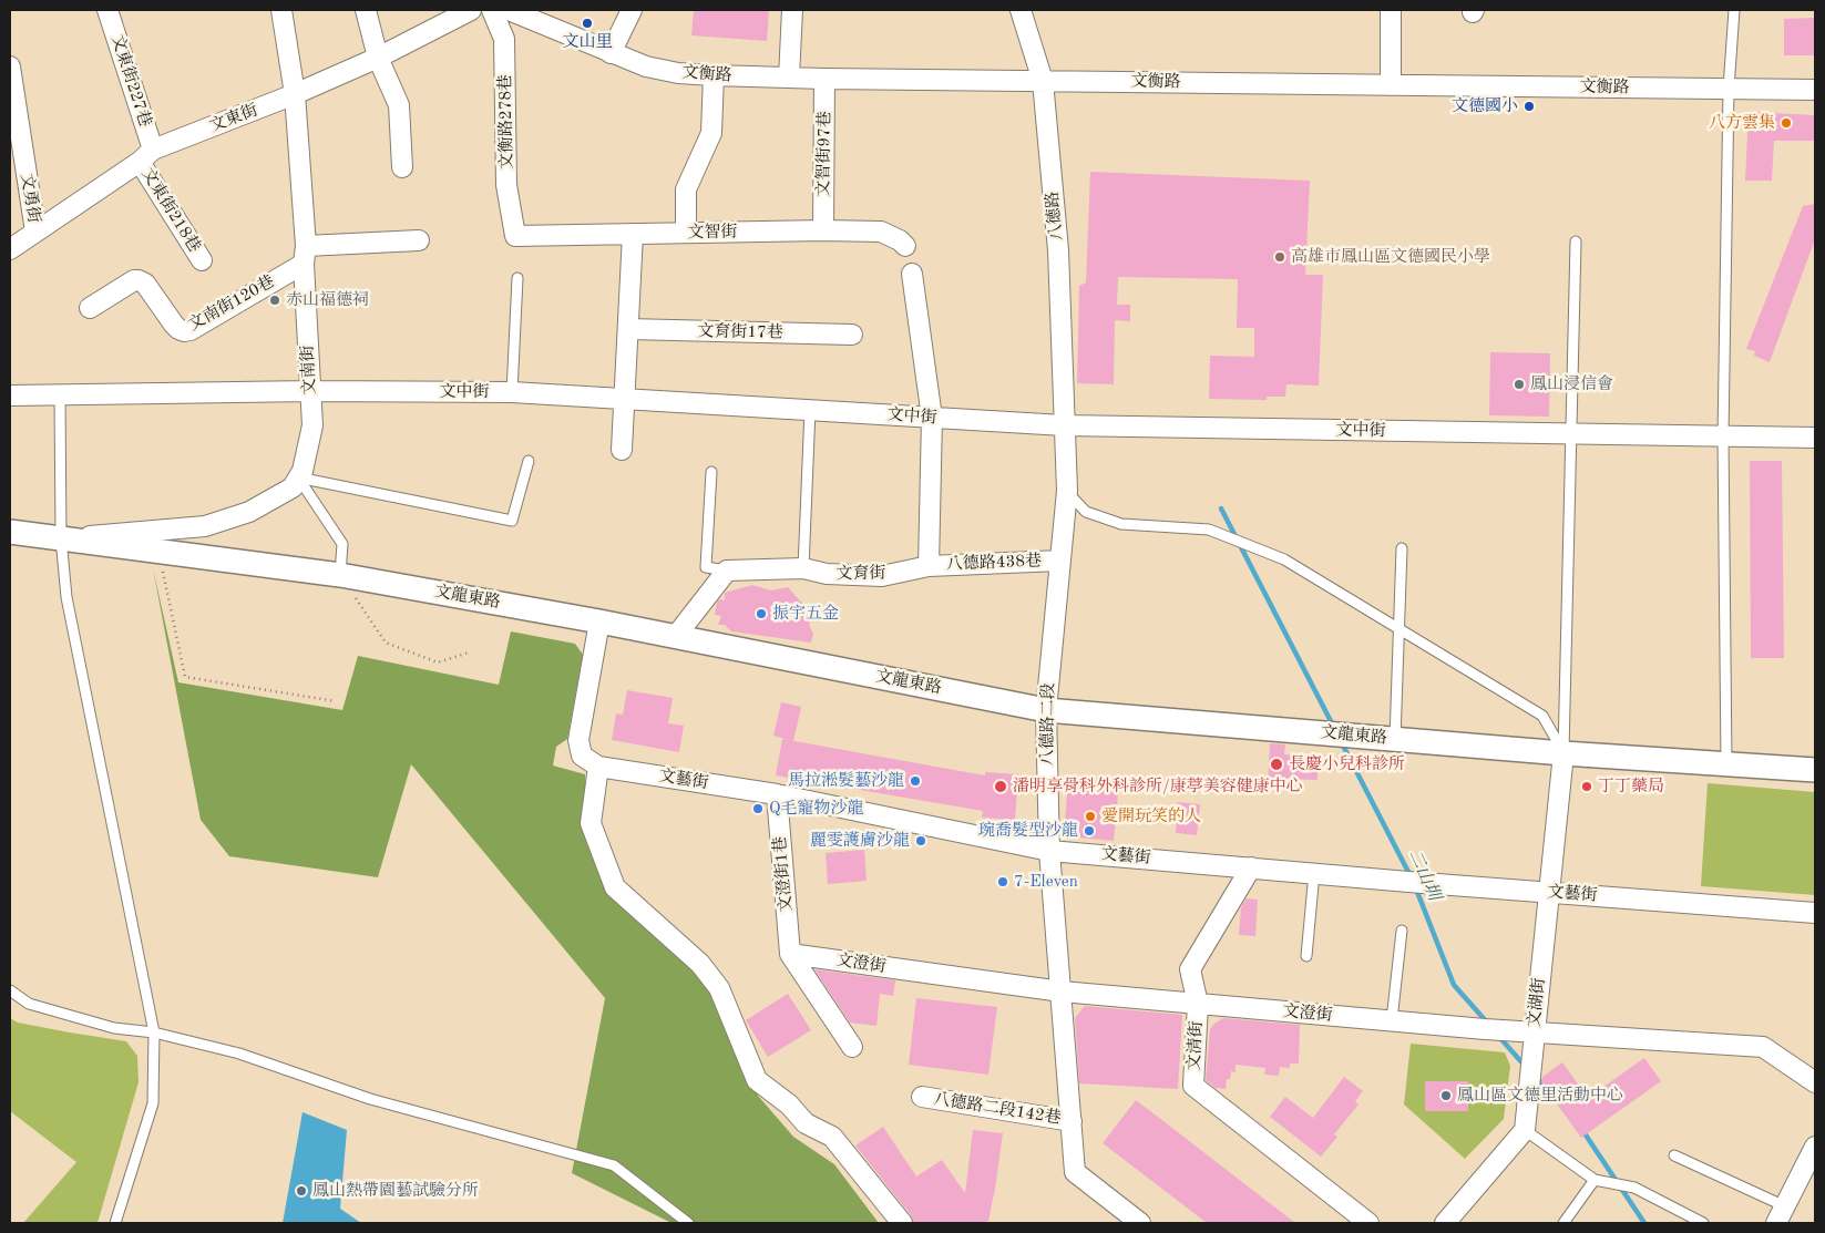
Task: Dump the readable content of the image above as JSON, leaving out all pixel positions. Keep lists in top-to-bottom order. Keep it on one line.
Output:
{"streets":{"street":["文衡路","文東街227巷","文東街","文衡路278巷","文智街97巷","文勇街","文東街218巷","八德路","文智街","文南街120巷","文育街17巷","文南街","文中街","八德路438巷","文育街","文龍東路","八德路二段","文藝街","文澄街1巷","文澄街","文湖街","文清街","八德路二段142巷"]},"crossings":[["文衡路","文智街97巷"],["文衡路","八德路"],["文東街227巷","文東街"],["文東街227巷","文東街218巷"],["文東街","文勇街"],["文東街","文東街218巷"],["文東街","文南街"],["文衡路278巷","文智街"],["文智街97巷","文智街"],["八德路","文中街"],["八德路","八德路二段"],["文南街120巷","文南街"],["文南街","文中街"],["文南街","文龍東路"],["文中街","八德路二段"],["八德路438巷","文育街"],["八德路438巷","八德路二段"],["文龍東路","八德路二段"],["文龍東路","文湖街"],["八德路二段","文藝街"],["八德路二段","文澄街"],["八德路二段","八德路二段142巷"],["文藝街","文澄街1巷"],["文藝街","文湖街"],["文藝街","文清街"],["文澄街1巷","文澄街"],["文澄街","文湖街"],["文澄街","文清街"]],"water":["二山圳"],"places":["文山里","文德國小","八方雲集","高雄市鳳山區文德國民小學","赤山福德祠","鳳山浸信會","振宇五金","長慶小兒科診所","馬拉淞髮藝沙龍","潘明享骨科外科診所/康葶美容健康中心","丁丁藥局","Q毛寵物沙龍","愛開玩笑的人","琬喬髮型沙龍","麗雯護膚沙龍","7-Eleven","鳳山區文德里活動中心","鳳山熱帶園藝試驗分所"]}
